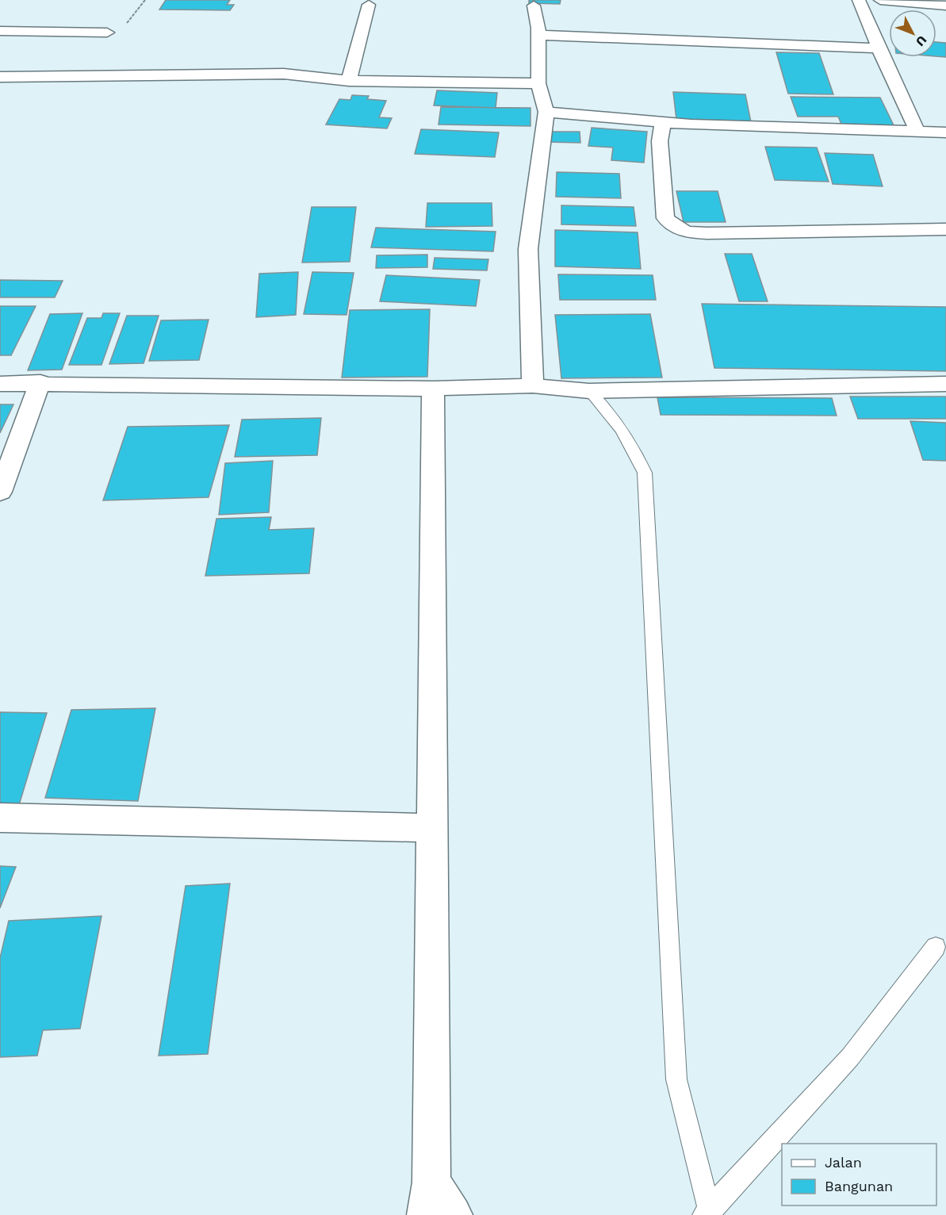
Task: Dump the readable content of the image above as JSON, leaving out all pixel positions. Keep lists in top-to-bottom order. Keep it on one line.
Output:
{"legend":["Jalan","Bangunan"],"north":"bottom right"}
